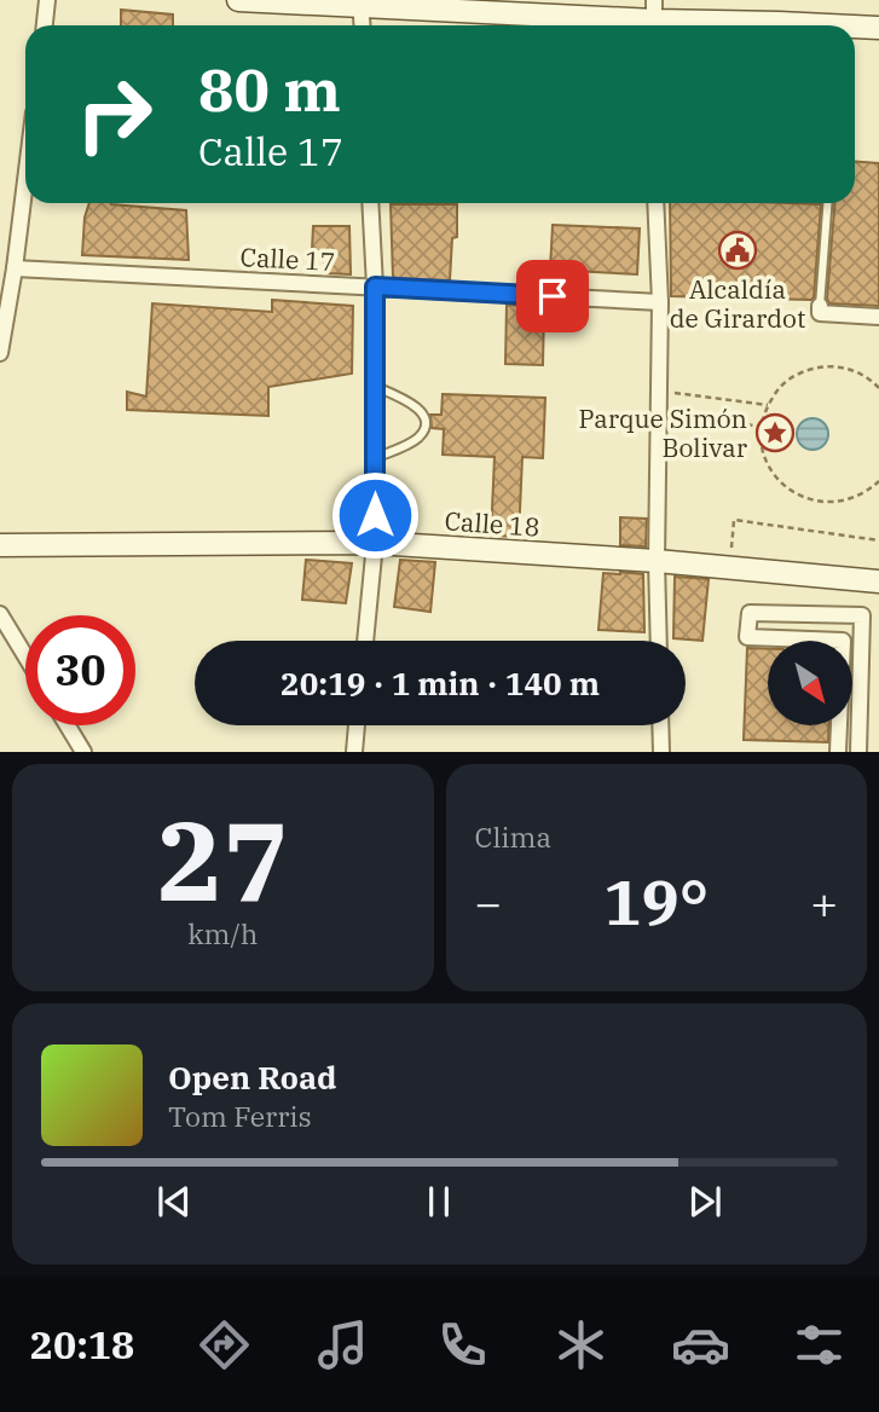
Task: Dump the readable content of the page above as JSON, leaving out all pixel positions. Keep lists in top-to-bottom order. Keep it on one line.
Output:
{"streets":{"street":["Calle 17","Calle 18"]},"places":{"public building":["Alcaldía de Girardot"],"place":["Parque Simón Bolivar"]},"north":"bottom right","page":{"turn":["80 m","Calle 17"],"limit":"30","trip":"20:19 · 1 min · 140 m","tile":[["27","km/h"],"Clima"],"heat":["−","19°","+"],"song":["Open Road","Tom Ferris"],"tabs":"20:18"}}
